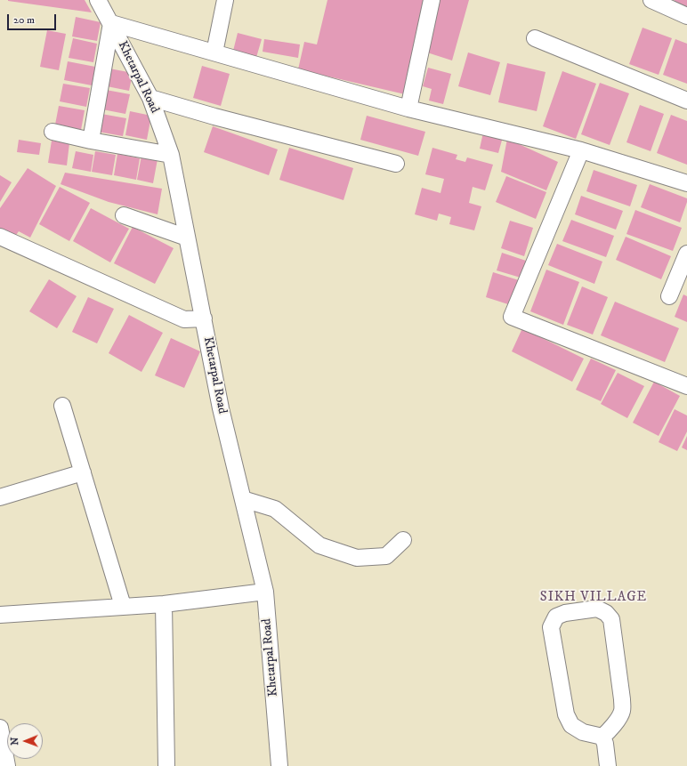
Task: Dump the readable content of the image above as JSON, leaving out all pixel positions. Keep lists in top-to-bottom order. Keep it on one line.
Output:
{"streets":{"street":["Khetarpal Road"]},"districts":["SIKH VILLAGE"],"scale_bar":"20 m","north":"left"}
